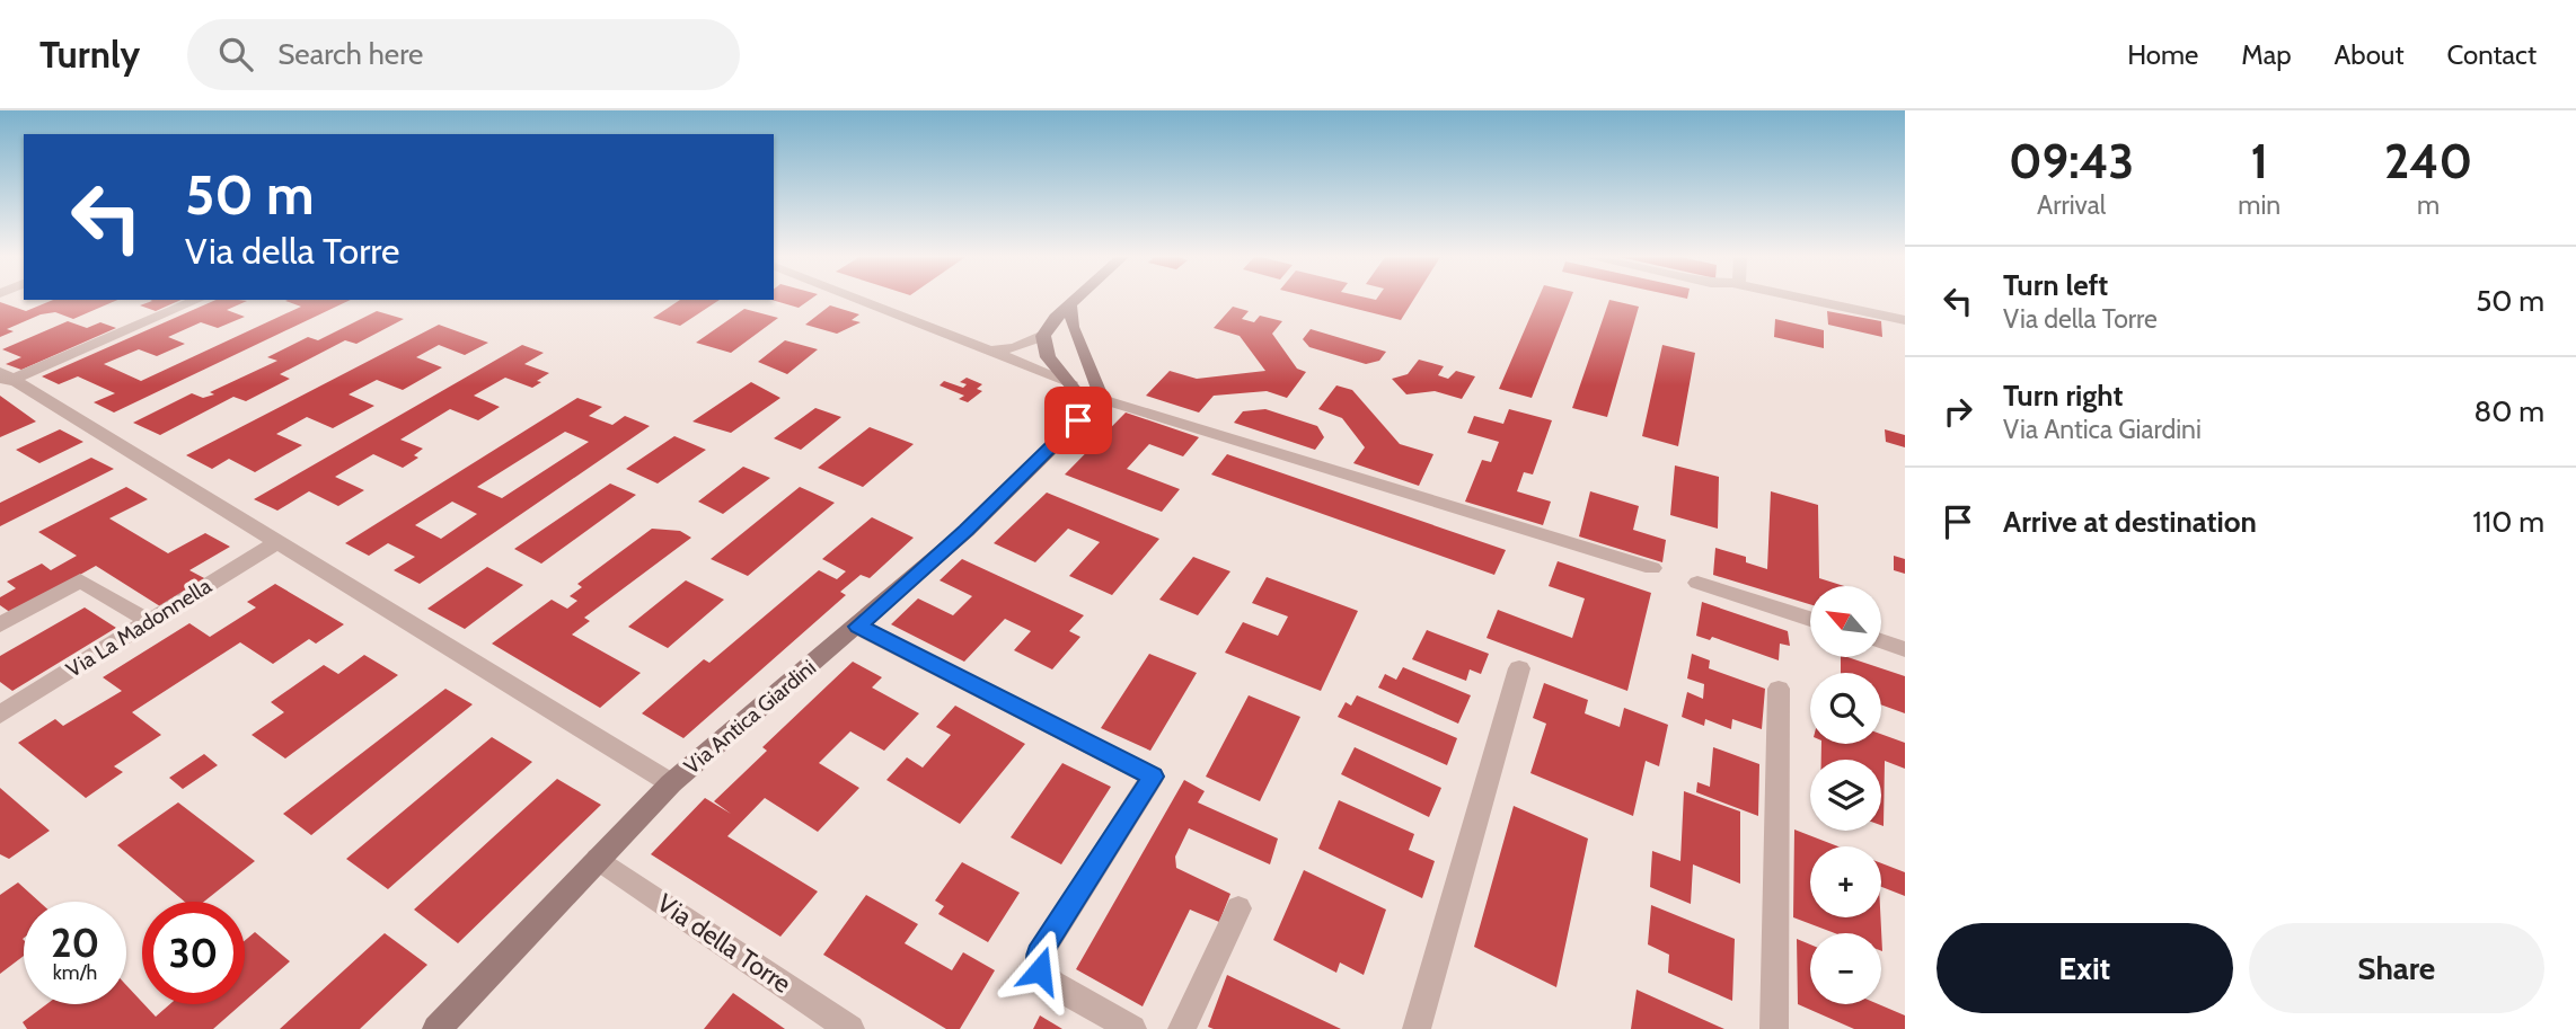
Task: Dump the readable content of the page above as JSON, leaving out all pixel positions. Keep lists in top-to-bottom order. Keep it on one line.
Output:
{"streets":{"street":["Via La Madonnella","Via Antica Giardini","Via della Torre"]},"crossings":[["Via Antica Giardini","Via della Torre"]],"north":"top left","page":{"header":"Turnly","search":"Search here","nav":["Home","Map","About","Contact"],"eta":["09:43","Arrival","1","min","240","m"],"turn":["50 m","Via della Torre"],"list":[{"name":"Turn left","note":"Via della Torre","value":"50 m"},{"name":"Turn right","note":"Via Antica Giardini","value":"80 m"},{"name":"Arrive at destination","value":"110 m"}],"map_buttons":["+","−"],"speed":"20 km/h","limit":"30","buttons":["Exit","Share"]}}
